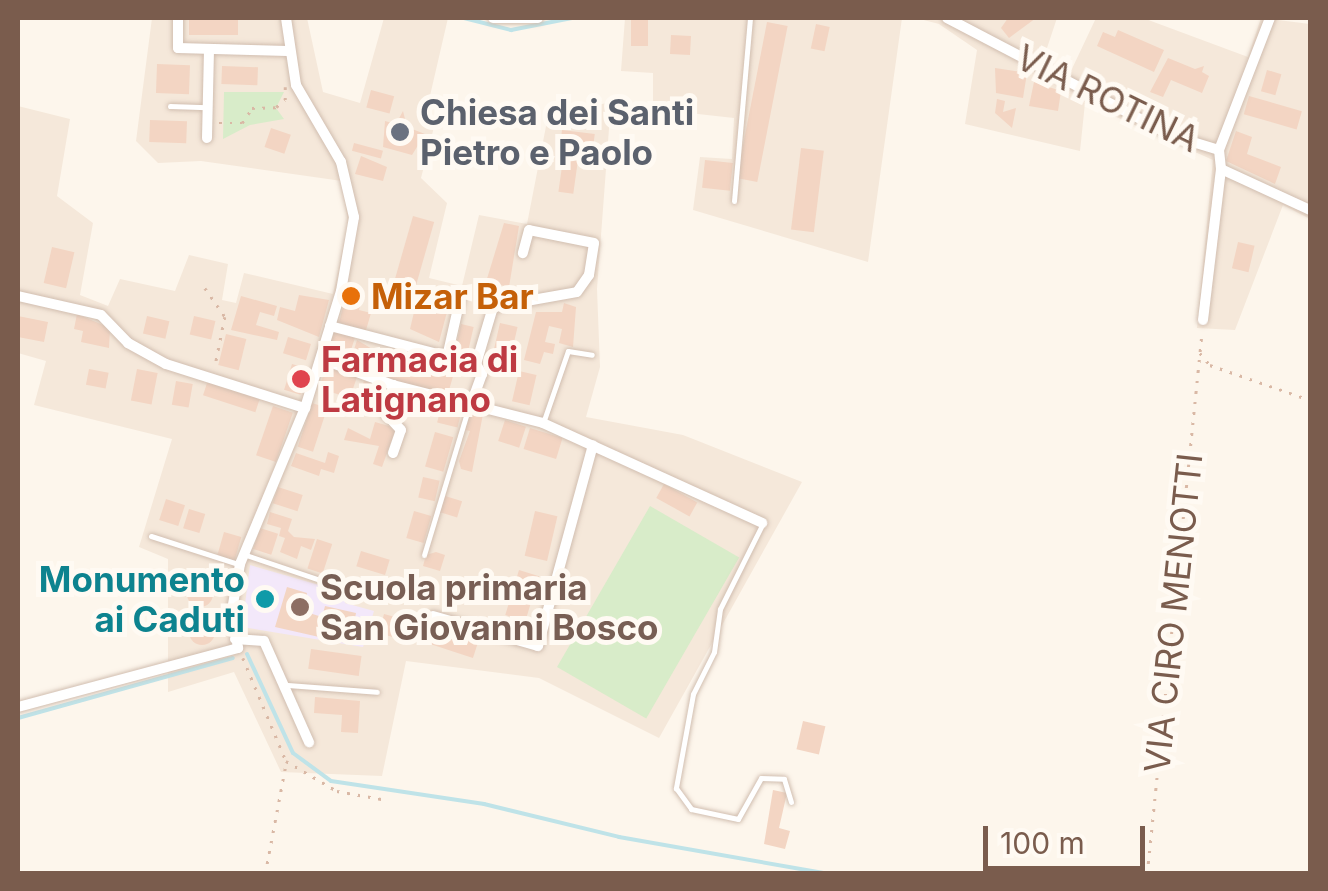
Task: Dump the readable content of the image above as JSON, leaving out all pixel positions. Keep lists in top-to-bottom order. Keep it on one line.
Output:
{"streets":{"street":["VIA ROTINA"],"path":["VIA CIRO MENOTTI"]},"places":["Chiesa dei Santi Pietro e Paolo","Mizar Bar","Farmacia di Latignano","Monumento ai Caduti","Scuola primaria San Giovanni Bosco"],"scale_bar":"100 m"}
